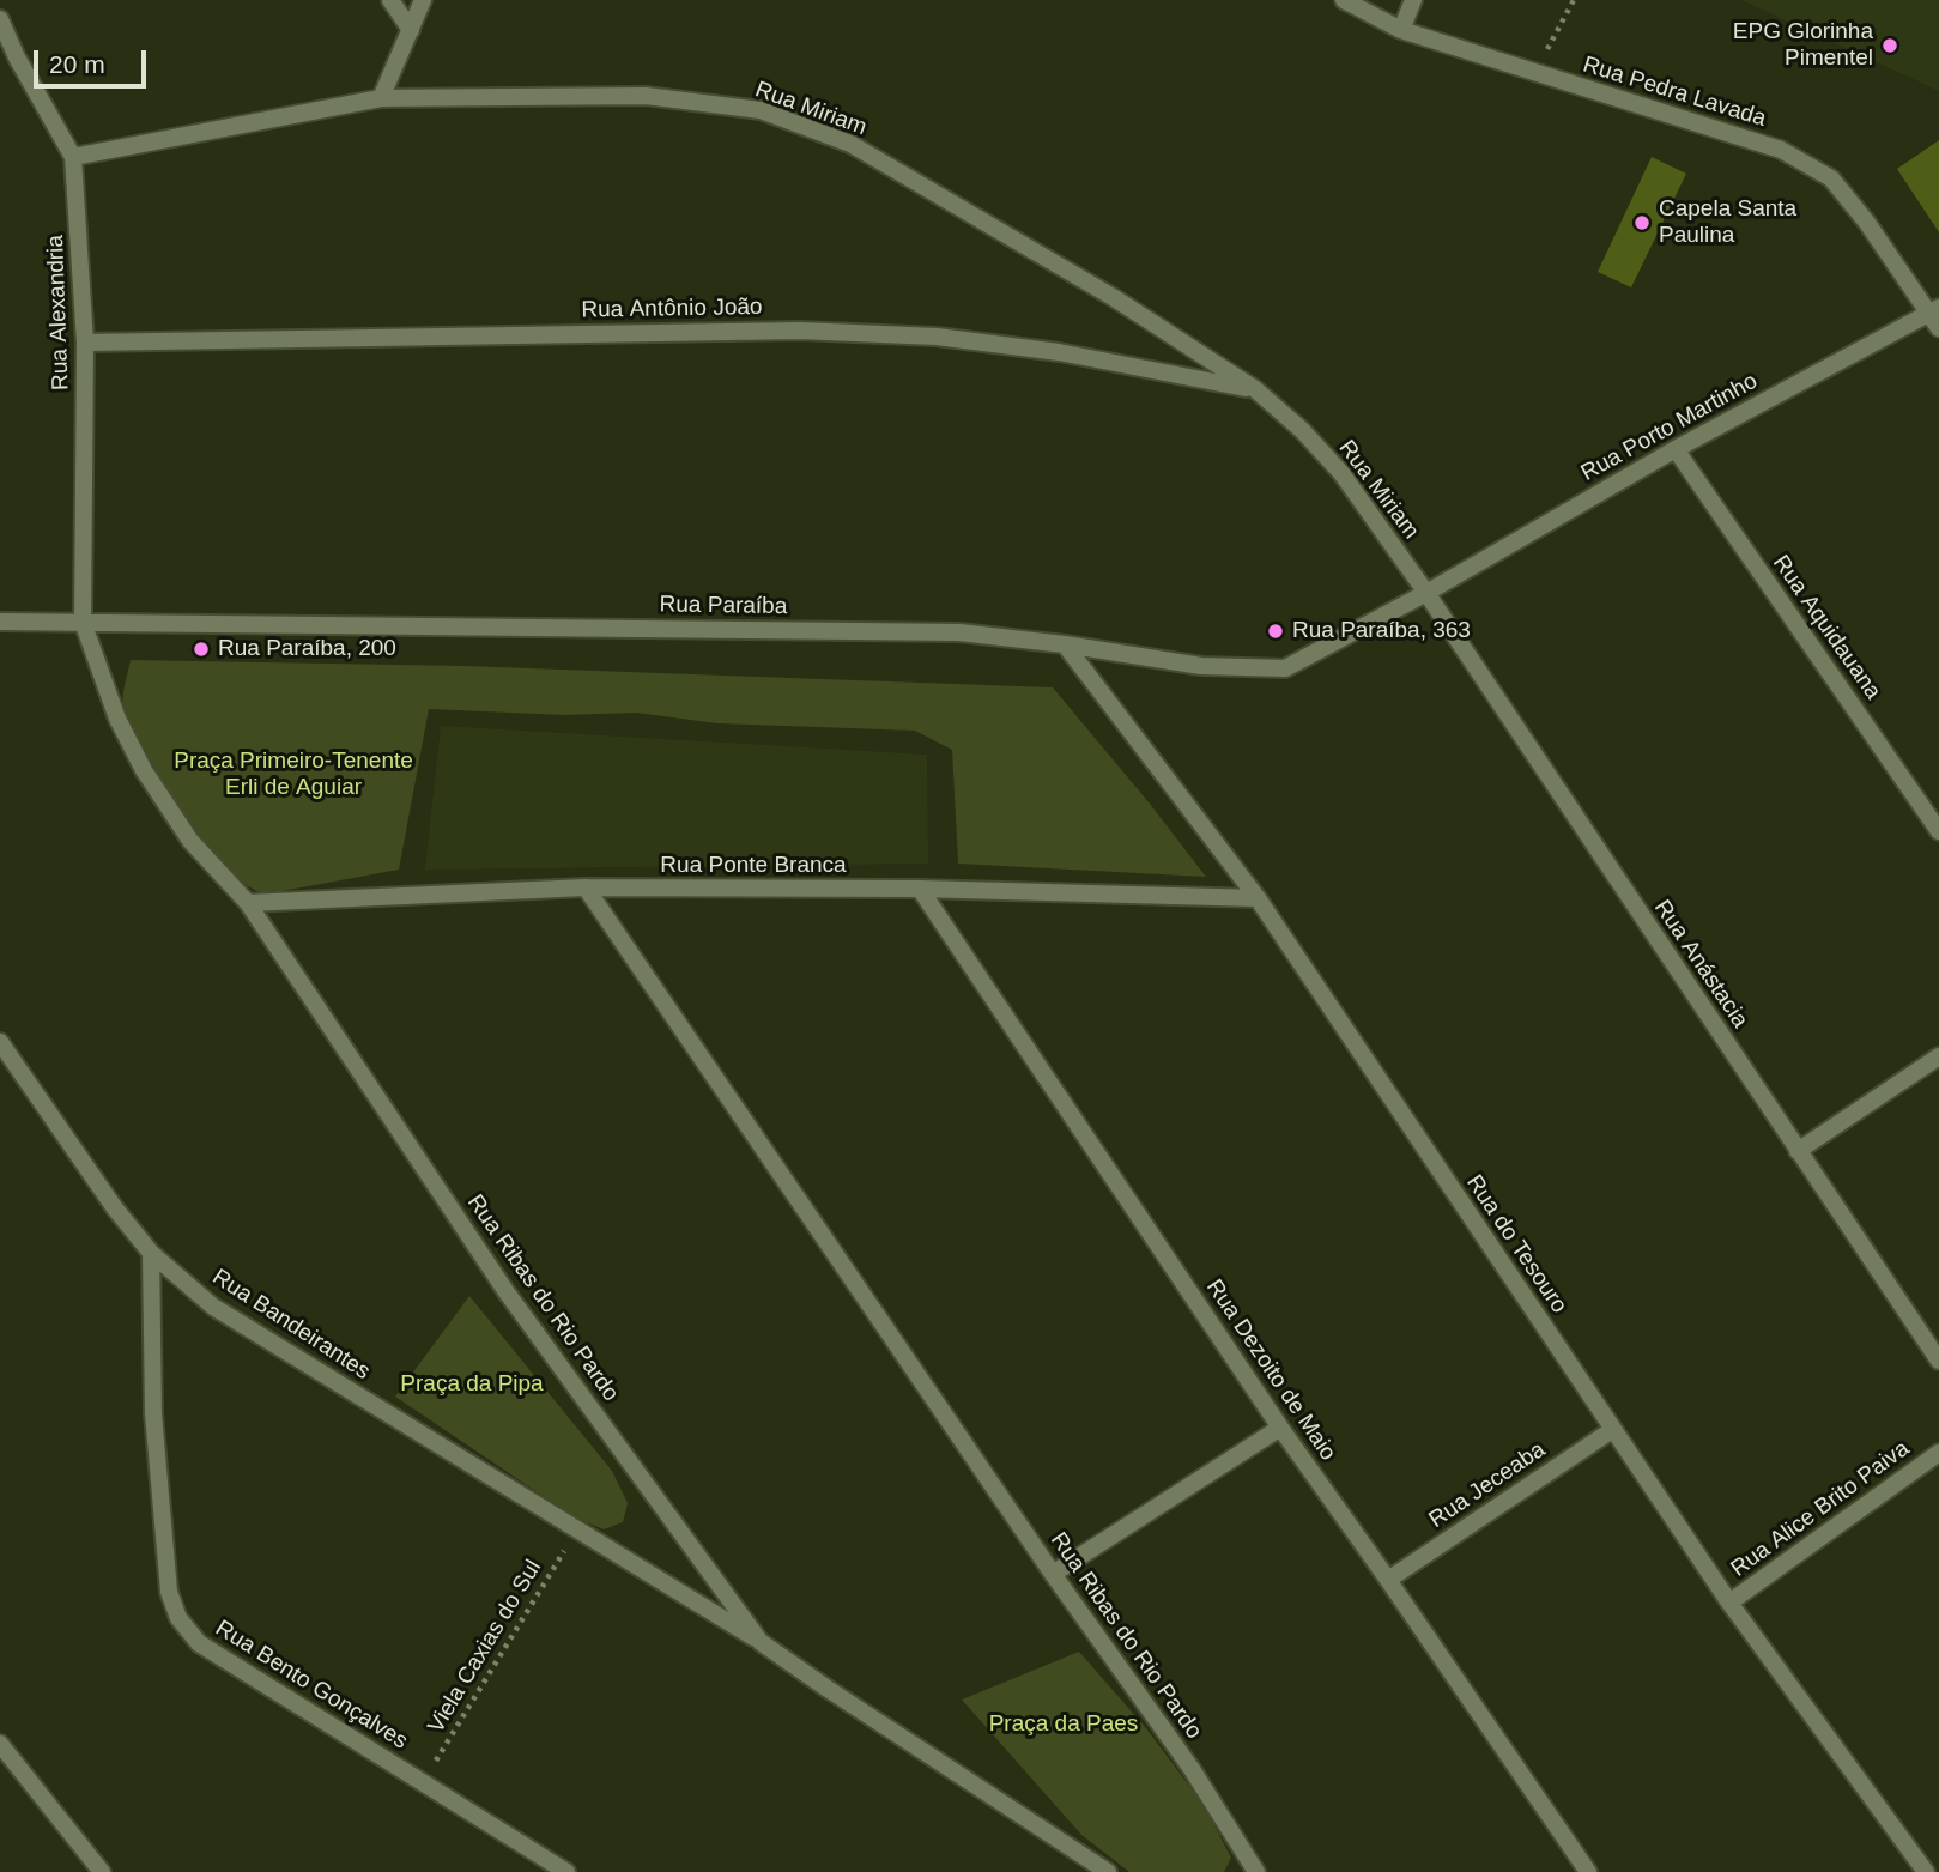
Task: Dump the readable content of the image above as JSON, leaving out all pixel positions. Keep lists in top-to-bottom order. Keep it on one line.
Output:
{"streets":{"street":["Rua Pedra Lavada","Rua Miriam","Rua Antônio João","Rua Alexandria","Rua Porto Martinho","Rua Paraíba","Rua Aquidauana","Rua Ponte Branca","Rua Anástacia","Rua do Tesouro","Rua Ribas do Rio Pardo","Rua Bandeirantes","Rua Dezoito de Maio","Rua Jeceaba","Rua Alice Brito Paiva","Rua Bento Gonçalves"],"path":["Viela Caxias do Sul"]},"crossings":[["Rua Pedra Lavada","Rua Porto Martinho"],["Rua Miriam","Rua Antônio João"],["Rua Miriam","Rua Alexandria"],["Rua Miriam","Rua Porto Martinho"],["Rua Miriam","Rua Paraíba"],["Rua Miriam","Rua Anástacia"],["Rua Antônio João","Rua Alexandria"],["Rua Alexandria","Rua Paraíba"],["Rua Alexandria","Rua Ribas do Rio Pardo"],["Rua Porto Martinho","Rua Paraíba"],["Rua Porto Martinho","Rua Aquidauana"],["Rua Porto Martinho","Rua Anástacia"],["Rua Paraíba","Rua Anástacia"],["Rua Paraíba","Rua do Tesouro"],["Rua Paraíba","Rua Ribas do Rio Pardo"],["Rua Ponte Branca","Rua do Tesouro"],["Rua Ponte Branca","Rua Ribas do Rio Pardo"],["Rua Ponte Branca","Rua Dezoito de Maio"],["Rua do Tesouro","Rua Jeceaba"],["Rua do Tesouro","Rua Alice Brito Paiva"],["Rua Ribas do Rio Pardo","Rua Bandeirantes"],["Rua Bandeirantes","Viela Caxias do Sul"],["Rua Bandeirantes","Rua Bento Gonçalves"],["Rua Dezoito de Maio","Rua Jeceaba"],["Viela Caxias do Sul","Rua Bento Gonçalves"]],"parks":["Praça Primeiro-Tenente Erli de Aguiar","Praça da Pipa","Praça da Paes"],"places":["EPG Glorinha Pimentel","Capela Santa Paulina","Rua Paraíba, 363","Rua Paraíba, 200"],"scale_bar":"20 m"}
